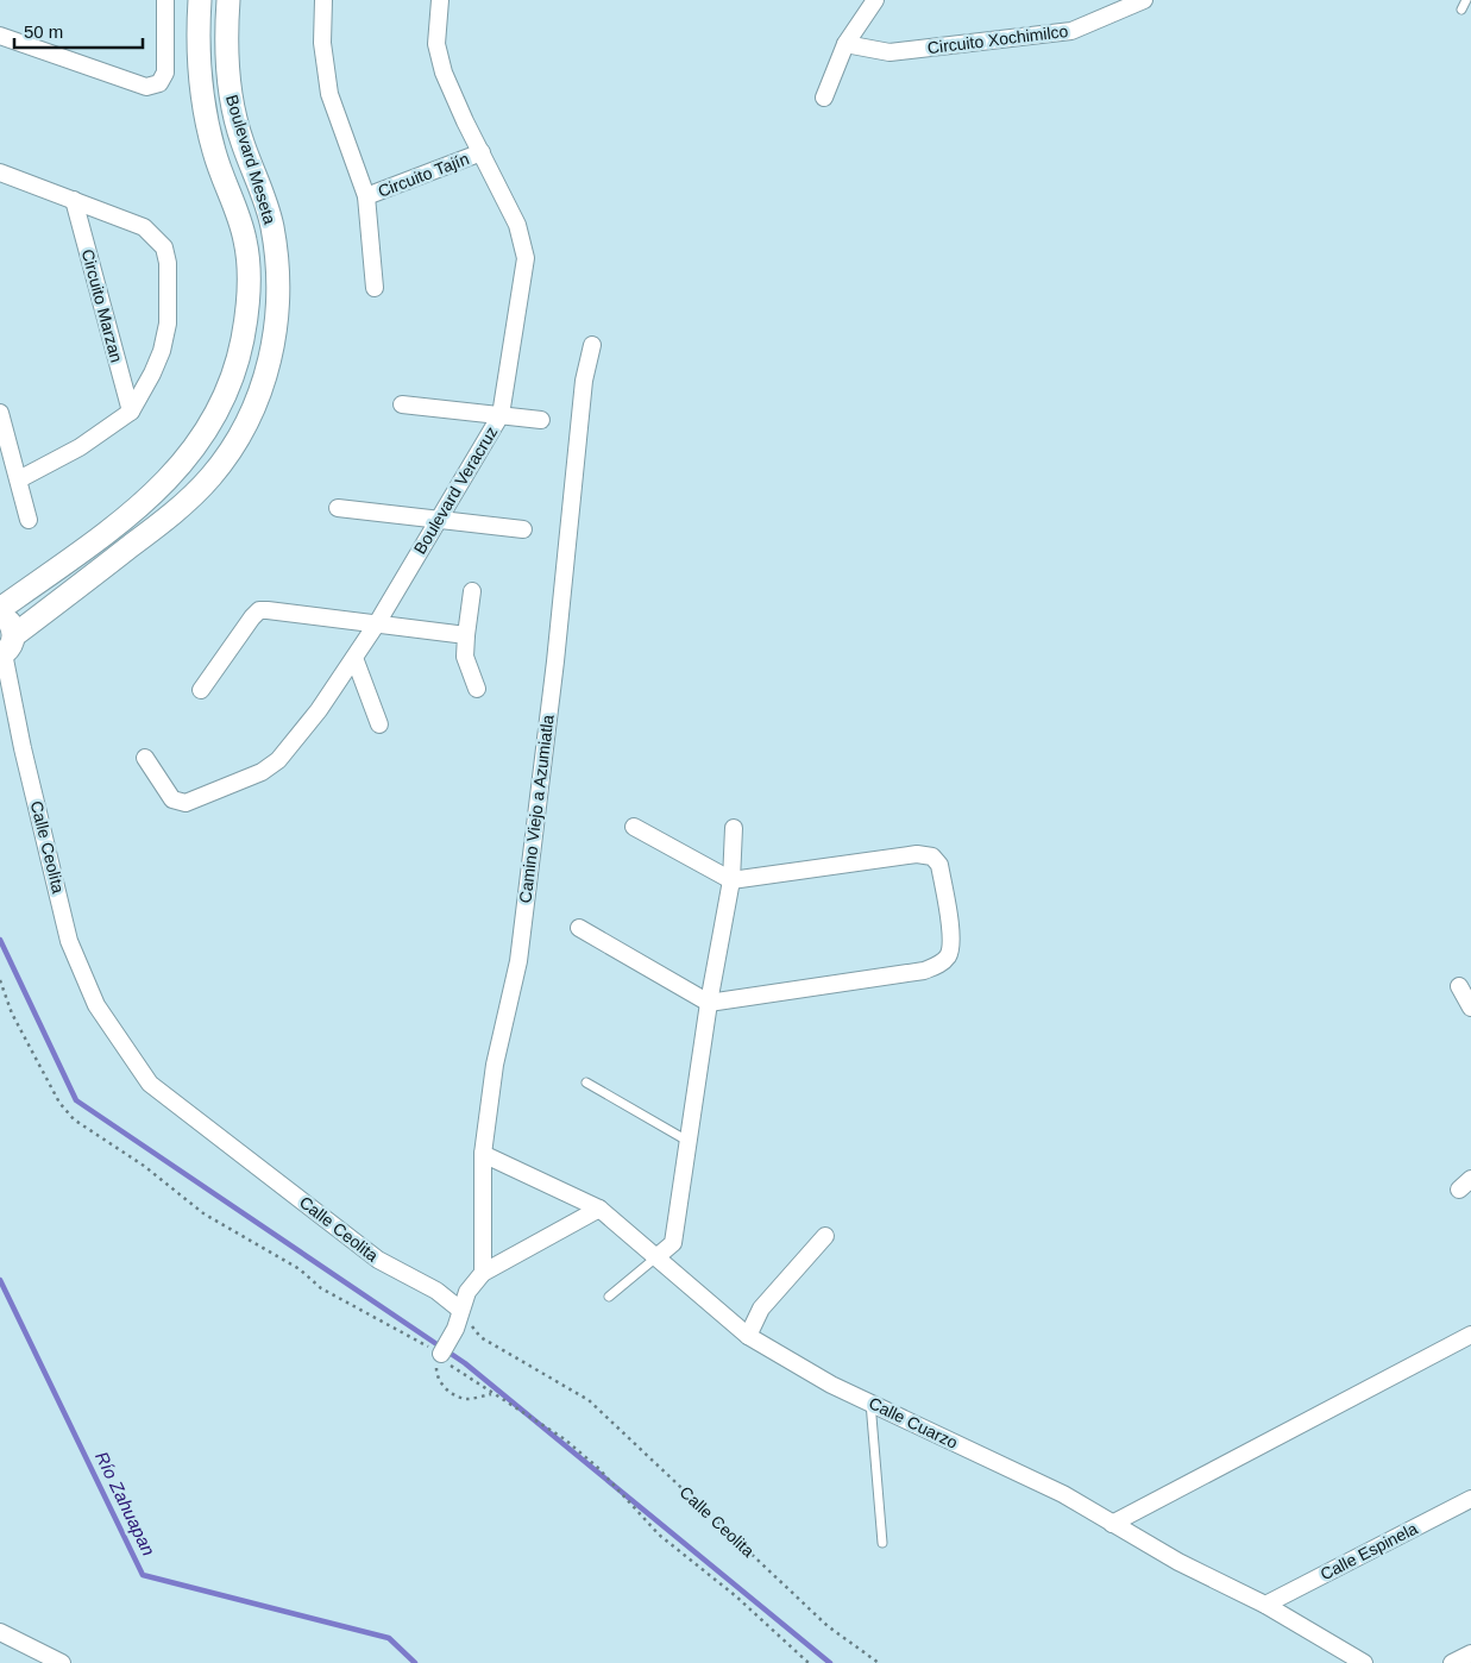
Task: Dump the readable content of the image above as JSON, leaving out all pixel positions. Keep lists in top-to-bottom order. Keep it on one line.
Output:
{"streets":{"street":["Circuito Xochimilco","Boulevard Meseta","Circuito Tajín","Circuito Marzan","Boulevard Veracruz","Camino Viejo a Azumiatla","Calle Ceolita","Calle Cuarzo","Calle Espinela"]},"crossings":[["Boulevard Meseta","Calle Ceolita"],["Circuito Tajín","Boulevard Veracruz"],["Camino Viejo a Azumiatla","Calle Cuarzo"],["Calle Cuarzo","Calle Espinela"]],"water":["Río Zahuapan"],"scale_bar":"50 m"}
